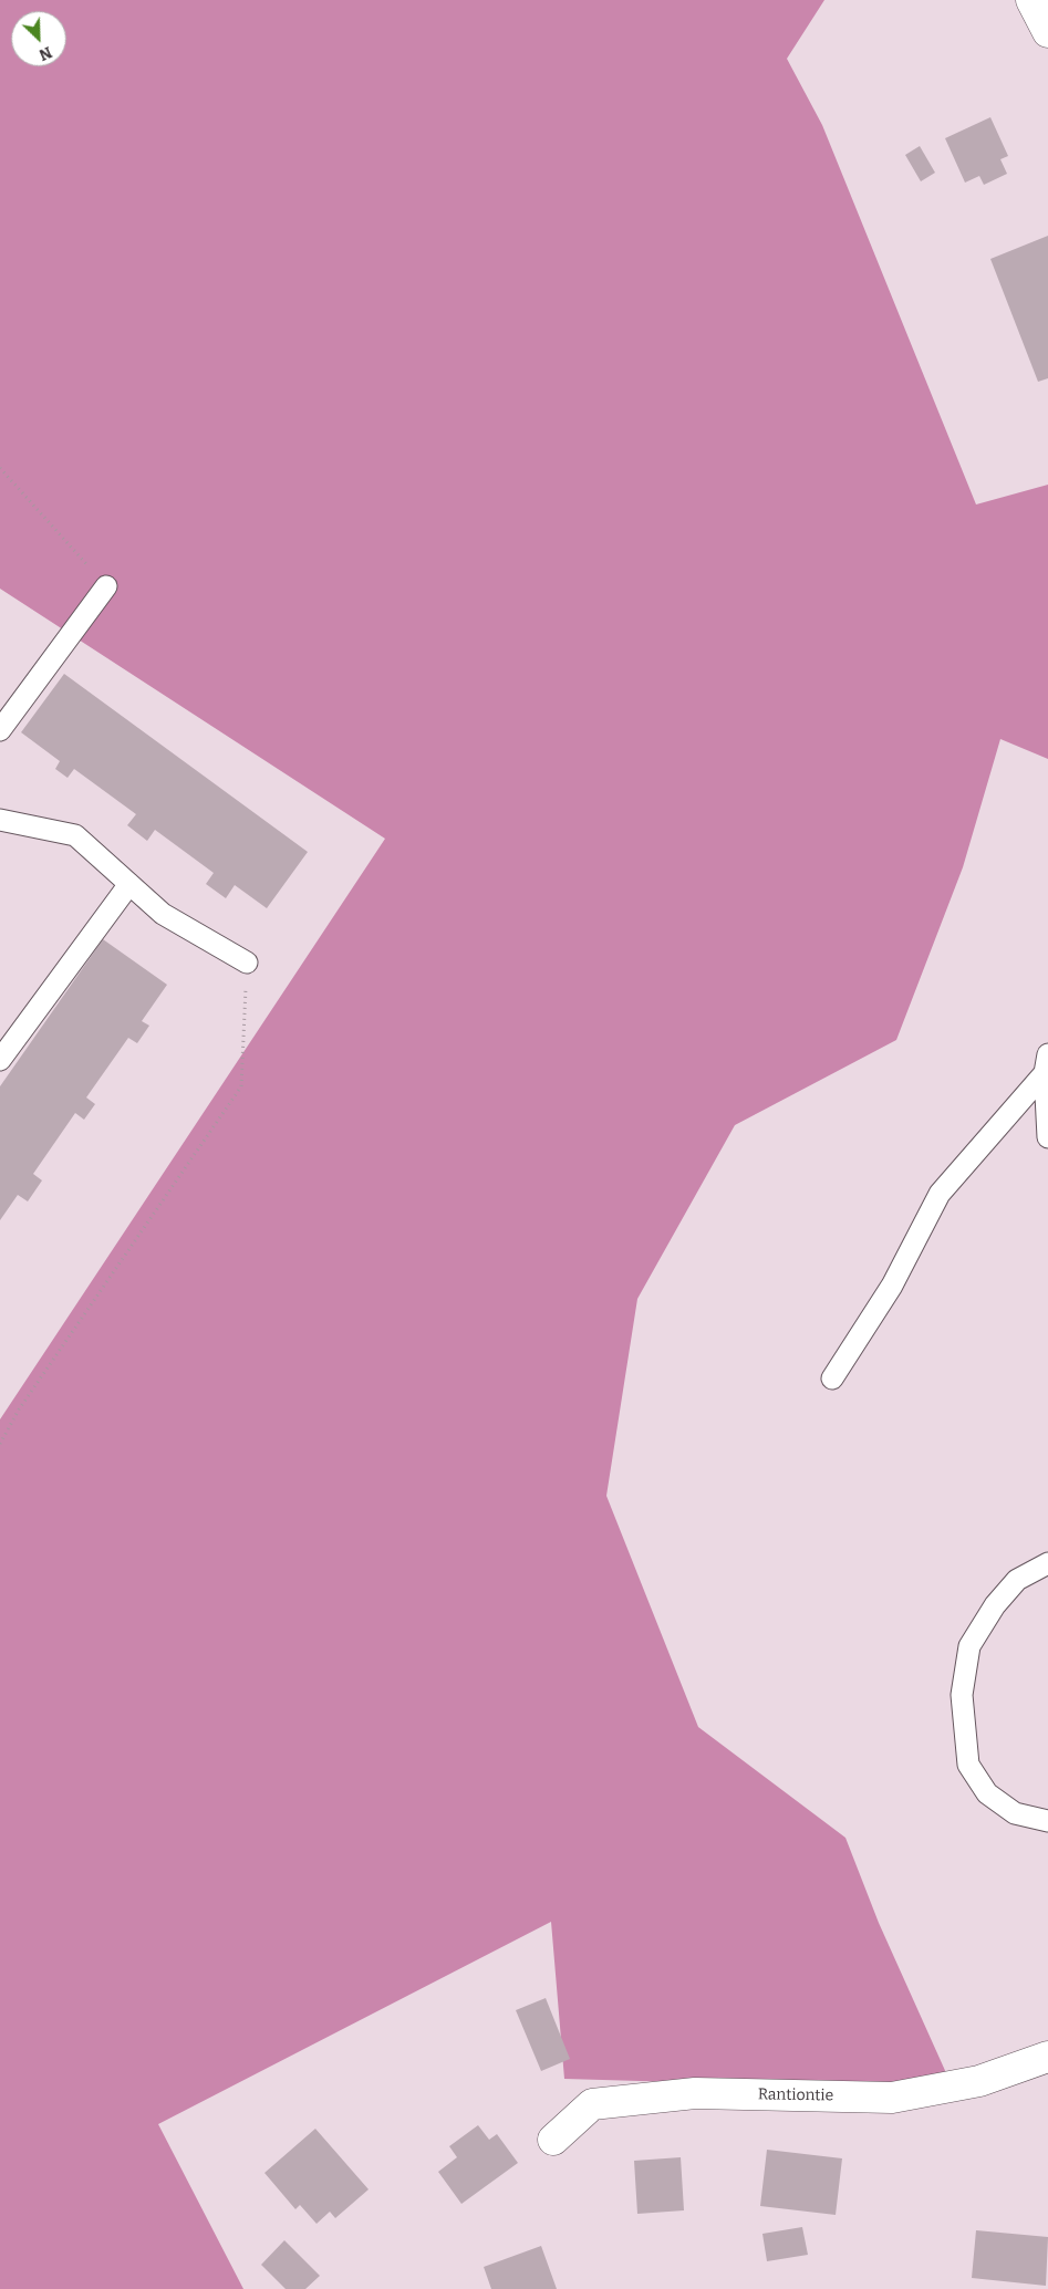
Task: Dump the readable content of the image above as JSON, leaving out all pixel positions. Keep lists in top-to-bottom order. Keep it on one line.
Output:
{"streets":{"street":["Rantiontie"]},"north":"bottom right"}
